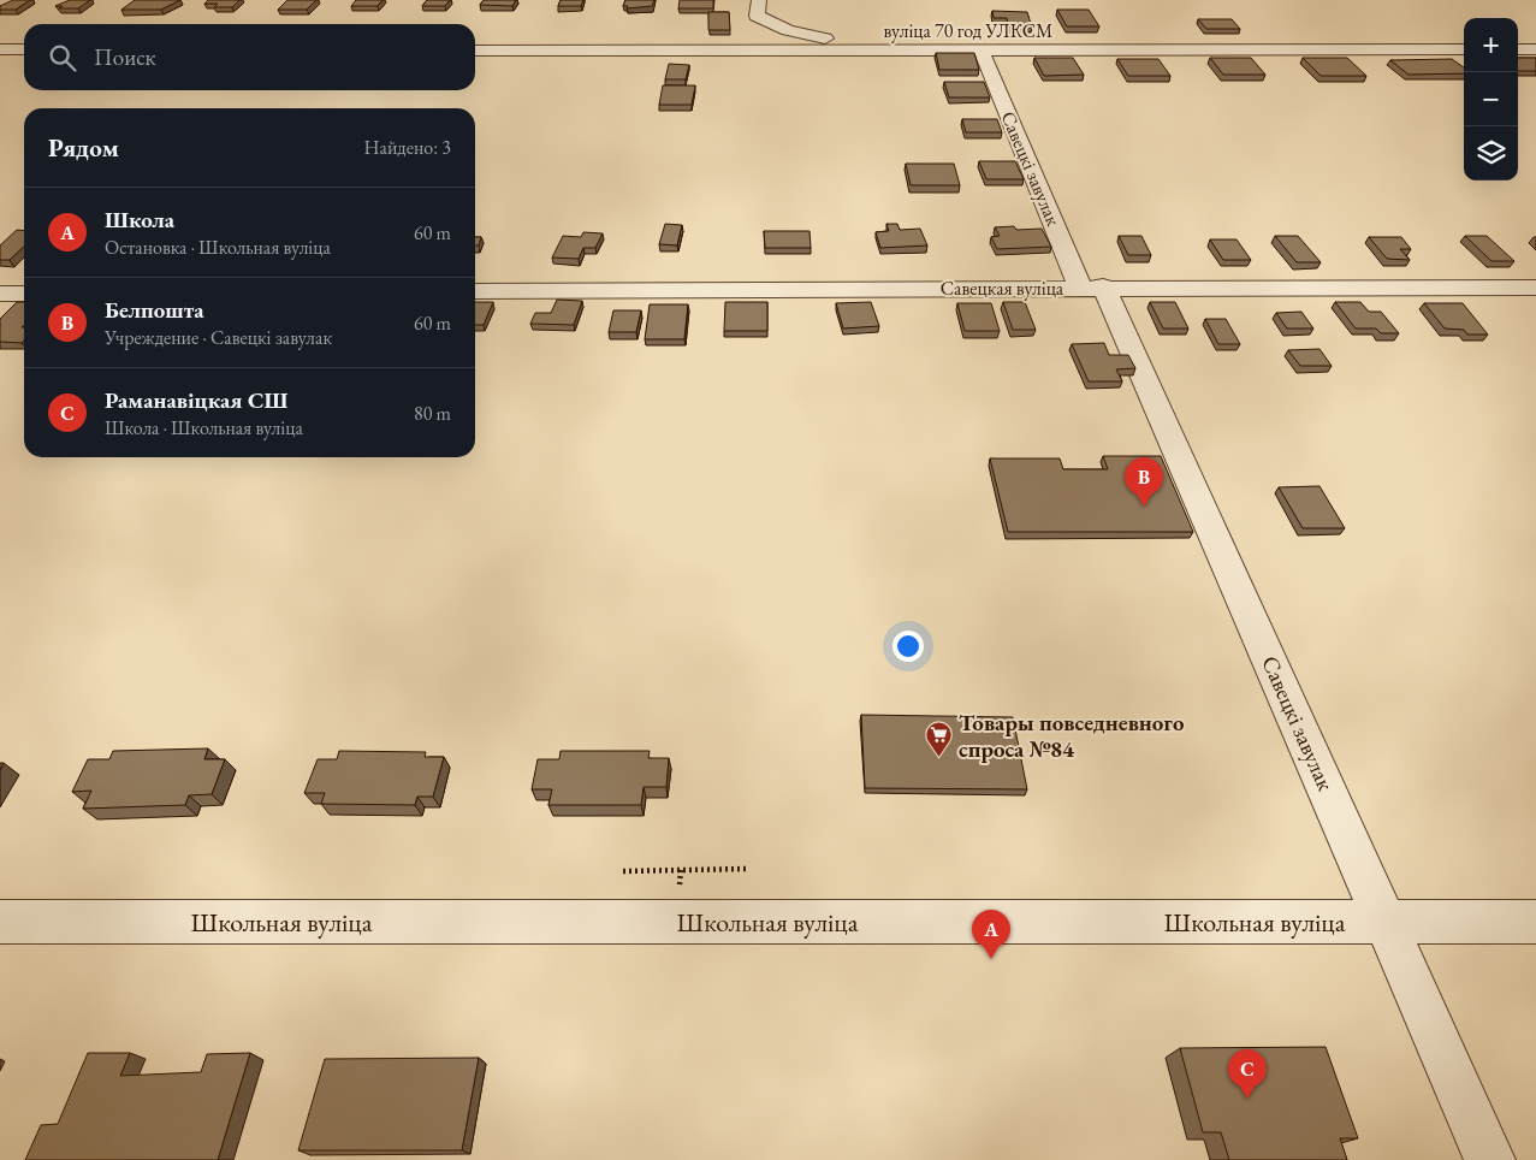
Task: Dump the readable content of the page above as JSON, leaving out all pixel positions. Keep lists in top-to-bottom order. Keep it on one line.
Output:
{"streets":{"street":["вуліца 70 год УЛКСМ","Савецкі завулак","Савецкая вуліца","Школьная вуліца"]},"crossings":[["вуліца 70 год УЛКСМ","Савецкі завулак"],["Савецкі завулак","Савецкая вуліца"],["Савецкі завулак","Школьная вуліца"]],"places":{"supermarket":["Товары повседневного спроса №84"]},"page":{"map_buttons":["+","−"],"search":"Поиск","heading":["Рядом","Найдено: 3"],"list":[{"mark":"A","name":"Школа","note":"Остановка · Школьная вуліца","value":"60 m"},{"mark":"B","name":"Белпошта","note":"Учреждение · Савецкі завулак","value":"60 m"},{"mark":"C","name":"Раманавіцкая СШ","note":"Школа · Школьная вуліца","value":"80 m"}],"pins":["B","A","C"]}}
